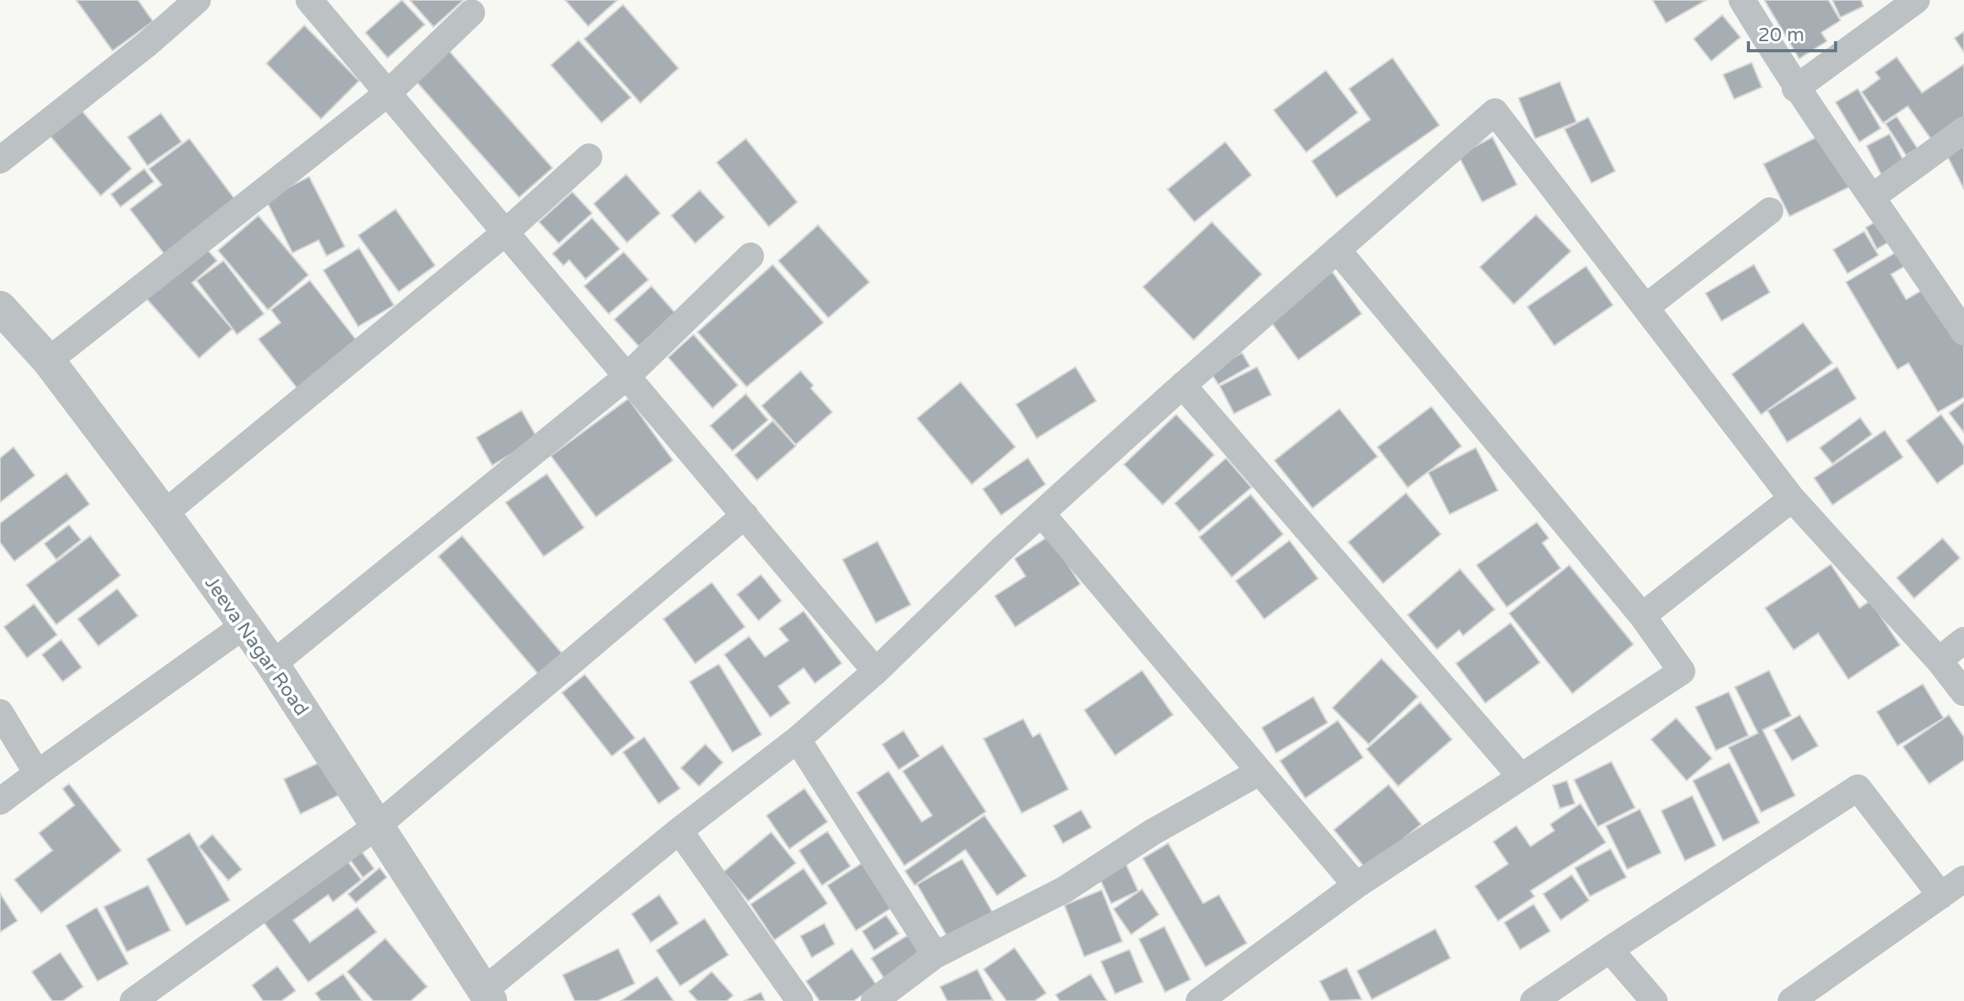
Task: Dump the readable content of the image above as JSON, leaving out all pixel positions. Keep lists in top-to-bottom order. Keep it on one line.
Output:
{"streets":{"street":["Jeeva Nagar Road"]},"scale_bar":"20 m"}
